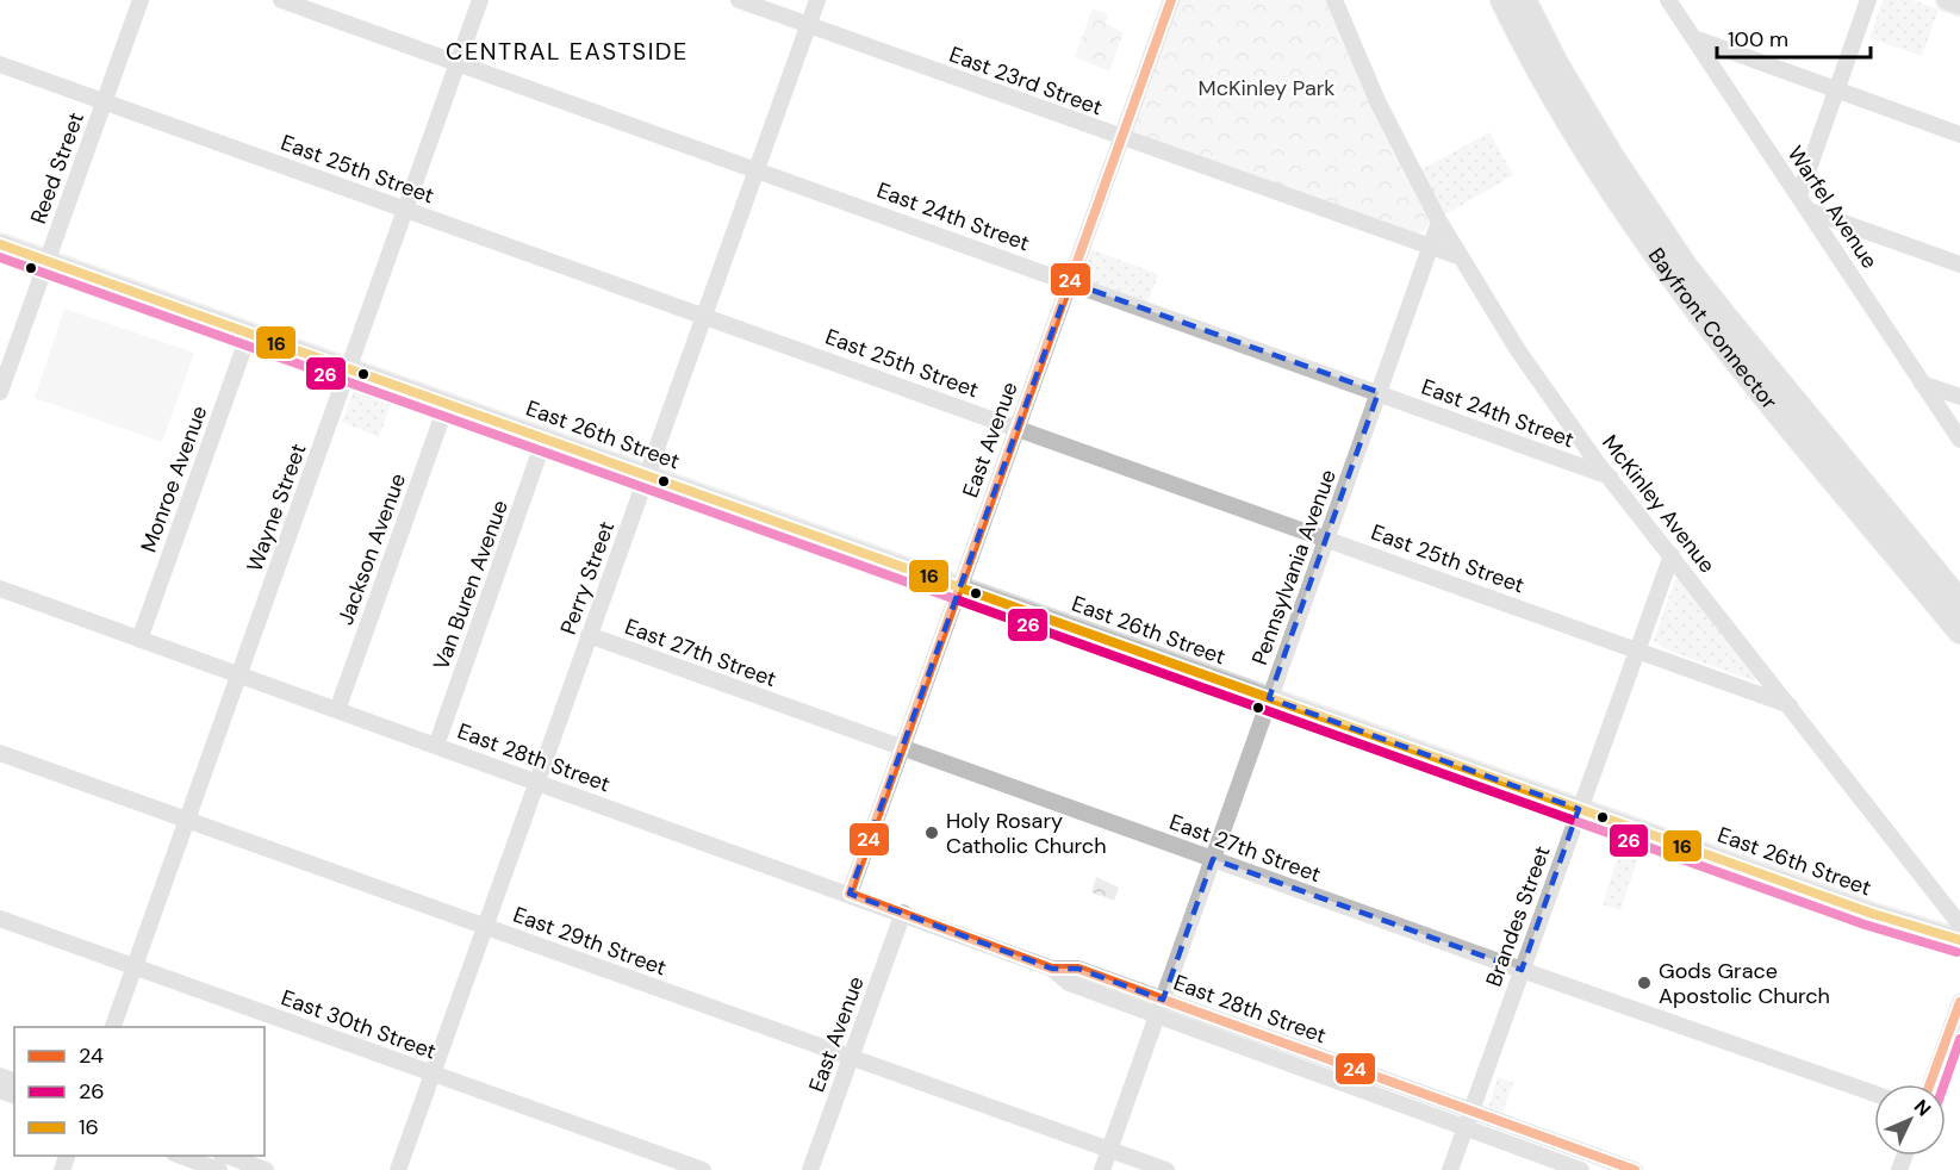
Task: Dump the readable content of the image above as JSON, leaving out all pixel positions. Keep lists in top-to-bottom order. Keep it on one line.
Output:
{"streets":{"highway":["Bayfront Connector"],"main road":["East 26th Street"],"street":["East 23rd Street","Reed Street","East 25th Street","Warfel Avenue","East 24th Street","East Avenue","Monroe Avenue","McKinley Avenue","Wayne Street","Jackson Avenue","Pennsylvania Avenue","Perry Street","Van Buren Avenue","East 27th Street","East 28th Street","Brandes Street","East 29th Street","East 30th Street"]},"crossings":[["East 23rd Street","East Avenue"],["East 23rd Street","McKinley Avenue"],["East 23rd Street","Pennsylvania Avenue"],["East 23rd Street","Perry Street"],["Reed Street","East 25th Street"],["Reed Street","East 26th Street"],["East 25th Street","East Avenue"],["East 25th Street","McKinley Avenue"],["East 25th Street","Wayne Street"],["East 25th Street","Pennsylvania Avenue"],["East 25th Street","Perry Street"],["East 25th Street","Brandes Street"],["East 24th Street","East Avenue"],["East 24th Street","McKinley Avenue"],["East 24th Street","Wayne Street"],["East 24th Street","Pennsylvania Avenue"],["East 24th Street","Perry Street"],["East 26th Street","East Avenue"],["East 26th Street","Monroe Avenue"],["East 26th Street","Wayne Street"],["East 26th Street","Jackson Avenue"],["East 26th Street","Pennsylvania Avenue"],["East 26th Street","Perry Street"],["East 26th Street","Van Buren Avenue"],["East 26th Street","Brandes Street"],["East Avenue","East 27th Street"],["East Avenue","East 28th Street"],["East Avenue","East 29th Street"],["Monroe Avenue","East 28th Street"],["McKinley Avenue","Pennsylvania Avenue"],["McKinley Avenue","Brandes Street"],["Wayne Street","East 28th Street"],["Wayne Street","East 29th Street"],["Wayne Street","East 30th Street"],["Jackson Avenue","East 28th Street"],["Pennsylvania Avenue","East 27th Street"],["Pennsylvania Avenue","East 28th Street"],["Pennsylvania Avenue","East 29th Street"],["Perry Street","East 27th Street"],["Perry Street","East 28th Street"],["Perry Street","East 29th Street"],["Perry Street","East 30th Street"],["Van Buren Avenue","East 28th Street"],["East 27th Street","Brandes Street"],["East 28th Street","Brandes Street"]],"districts":["CENTRAL EASTSIDE"],"parks":["McKinley Park"],"places":["Holy Rosary Catholic Church","Gods Grace Apostolic Church"],"lines":["transit line 24","transit line 16","transit line 26"],"legend":["24","26","16"],"scale_bar":"100 m","north":"top right"}
